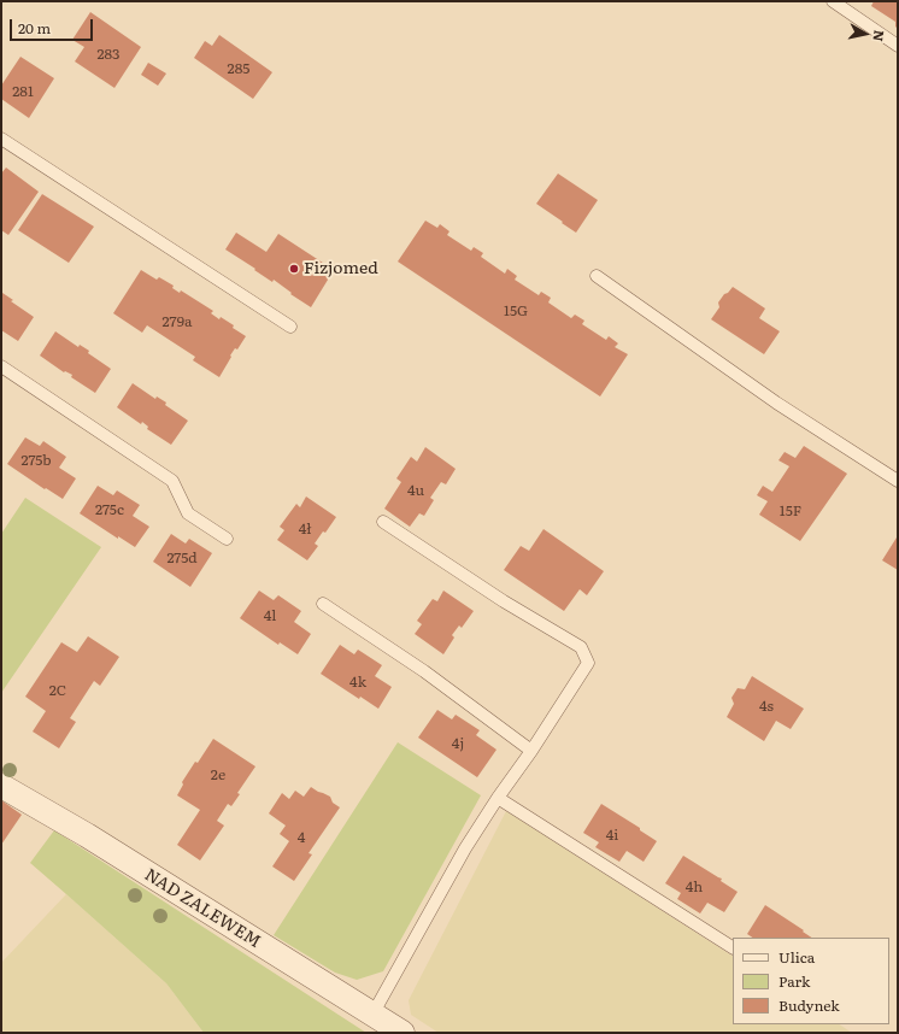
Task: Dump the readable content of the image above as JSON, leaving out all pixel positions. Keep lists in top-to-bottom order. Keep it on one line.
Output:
{"streets":{"street":["NAD ZALEWEM"]},"places":["Fizjomed"],"house_numbers":["283","285","281","15G","279a","275b","4u","275c","15F","4ł","275d","4l","4k","2C","4s","4j","2e","4i","4","4h"],"legend":["Ulica","Park","Budynek"],"scale_bar":"20 m","north":"right"}
